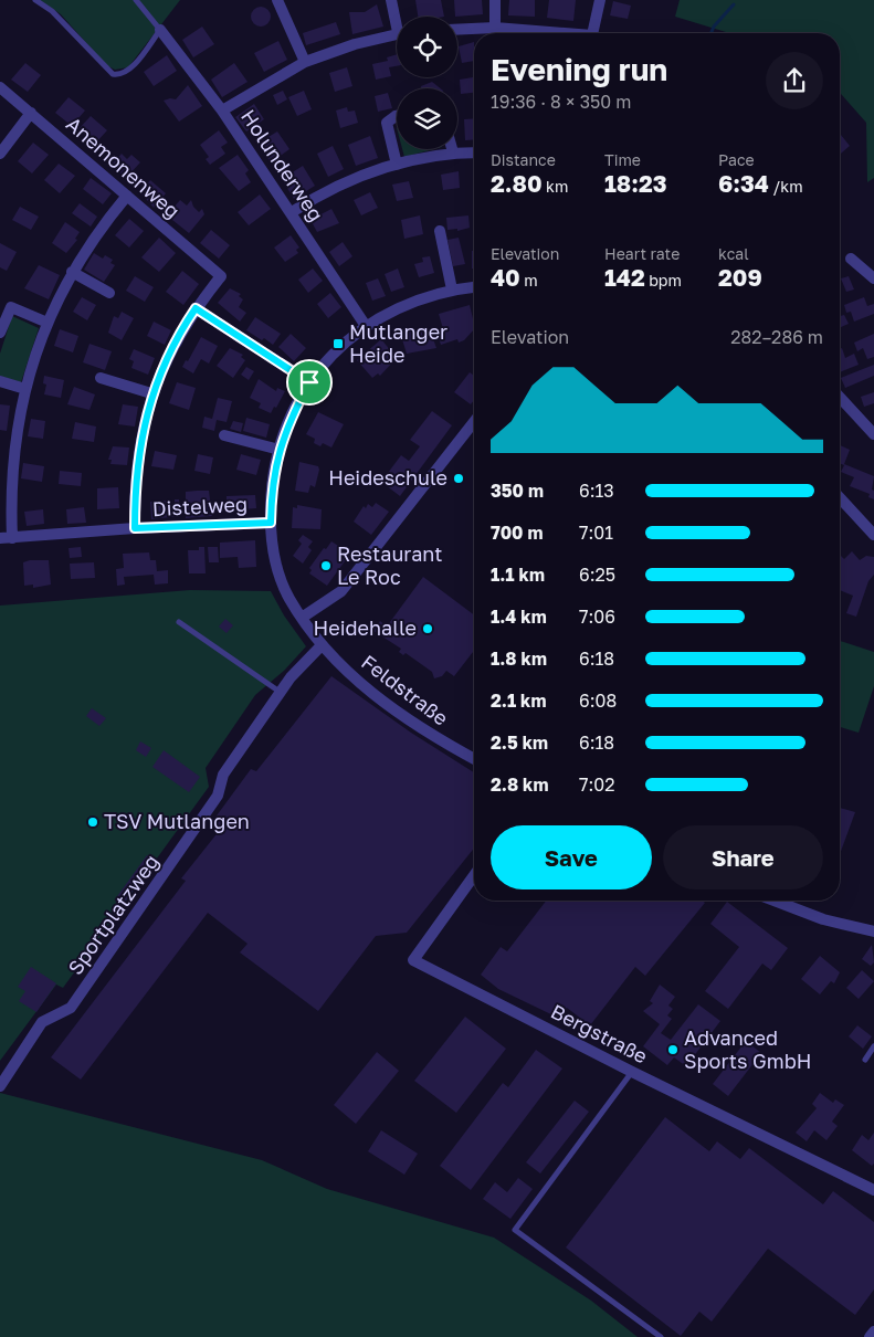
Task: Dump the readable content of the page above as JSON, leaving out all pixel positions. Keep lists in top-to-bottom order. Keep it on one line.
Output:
{"streets":{"street":["Holunderweg","Anemonenweg","Distelweg","Feldstraße","Sportplatzweg","Bergstraße"]},"crossings":[["Holunderweg","Feldstraße"],["Distelweg","Feldstraße"],["Feldstraße","Sportplatzweg"]],"places":{"transit":["Mutlanger Heide"],"other":["Heideschule","Restaurant Le Roc","Heidehalle","TSV Mutlangen","Advanced Sports GmbH"]},"page":{"heading":["Evening run","19:36 · 8 × 350 m"],"stats":[["Distance","2.80 km"],["Time","18:23"],["Pace","6:34 /km"],["Elevation","40 m"],["Heart rate","142 bpm"],["kcal","209"]],"chart":["Elevation","282–286 m"],"list":[{"name":"350 m","note":"6:13"},{"name":"700 m","note":"7:01"},{"name":"1.1 km","note":"6:25"},{"name":"1.4 km","note":"7:06"},{"name":"1.8 km","note":"6:18"},{"name":"2.1 km","note":"6:08"},{"name":"2.5 km","note":"6:18"},{"name":"2.8 km","note":"7:02"}],"buttons":["Save","Share"]}}
